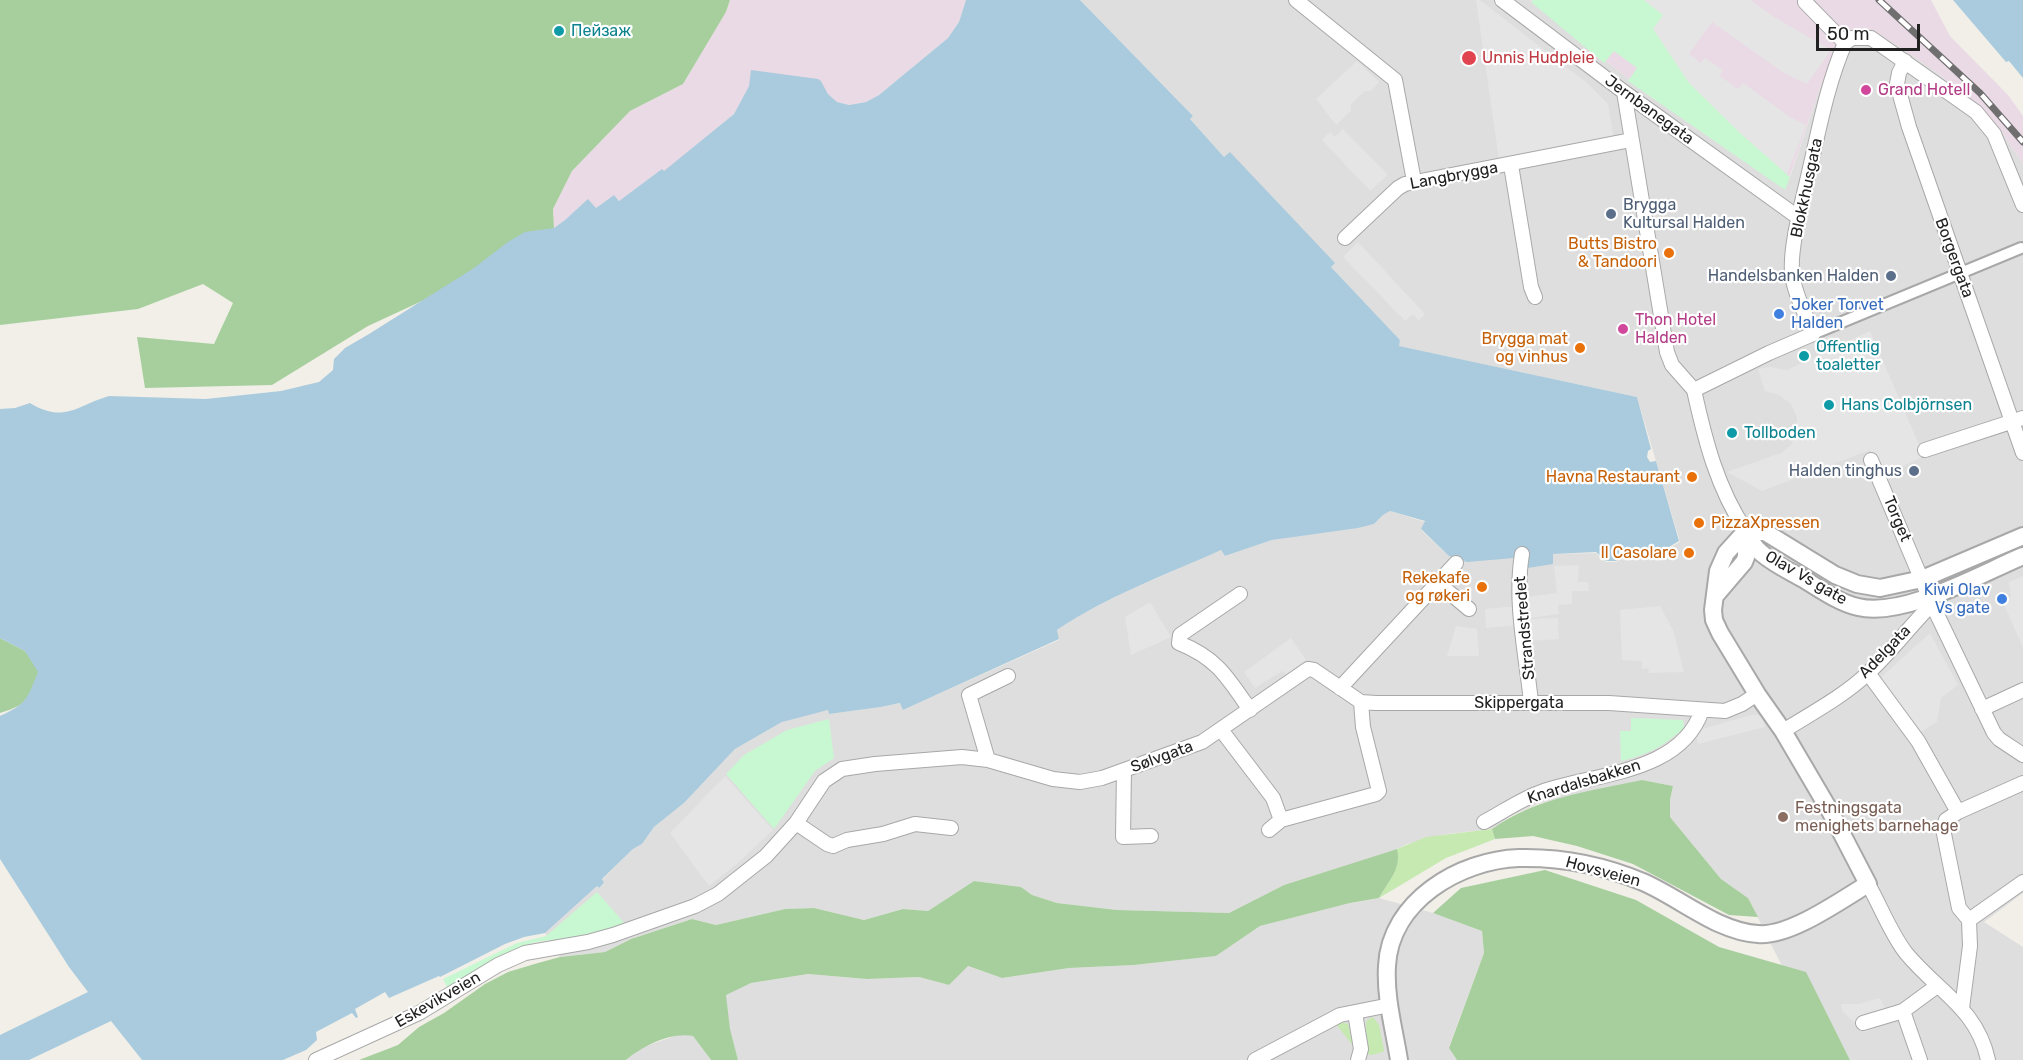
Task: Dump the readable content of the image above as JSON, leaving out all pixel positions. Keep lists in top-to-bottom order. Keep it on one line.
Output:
{"streets":{"street":["Jernbanegata","Langbrygga","Blokkhusgata","Borgergata","Torget","Olav Vs gate","Strandstredet","Adelgata","Skippergata","Sølvgata","Knardalsbakken","Hovsveien","Eskevikveien"]},"crossings":[["Jernbanegata","Blokkhusgata"],["Torget","Olav Vs gate"],["Olav Vs gate","Adelgata"],["Strandstredet","Skippergata"],["Skippergata","Sølvgata"],["Skippergata","Knardalsbakken"],["Sølvgata","Eskevikveien"]],"places":["Пейзаж","Unnis Hudpleie","Grand Hotell","Brygga Kultursal Halden","Butts Bistro & Tandoori","Handelsbanken Halden","Joker Torvet Halden","Thon Hotel Halden","Brygga mat og vinhus","Offentlig toaletter","Hans Colbjörnsen","Tollboden","Halden tinghus","Havna Restaurant","PizzaXpressen","Il Casolare","Rekekafe og røkeri","Kiwi Olav Vs gate","Festningsgata menighets barnehage"],"scale_bar":"50 m"}
